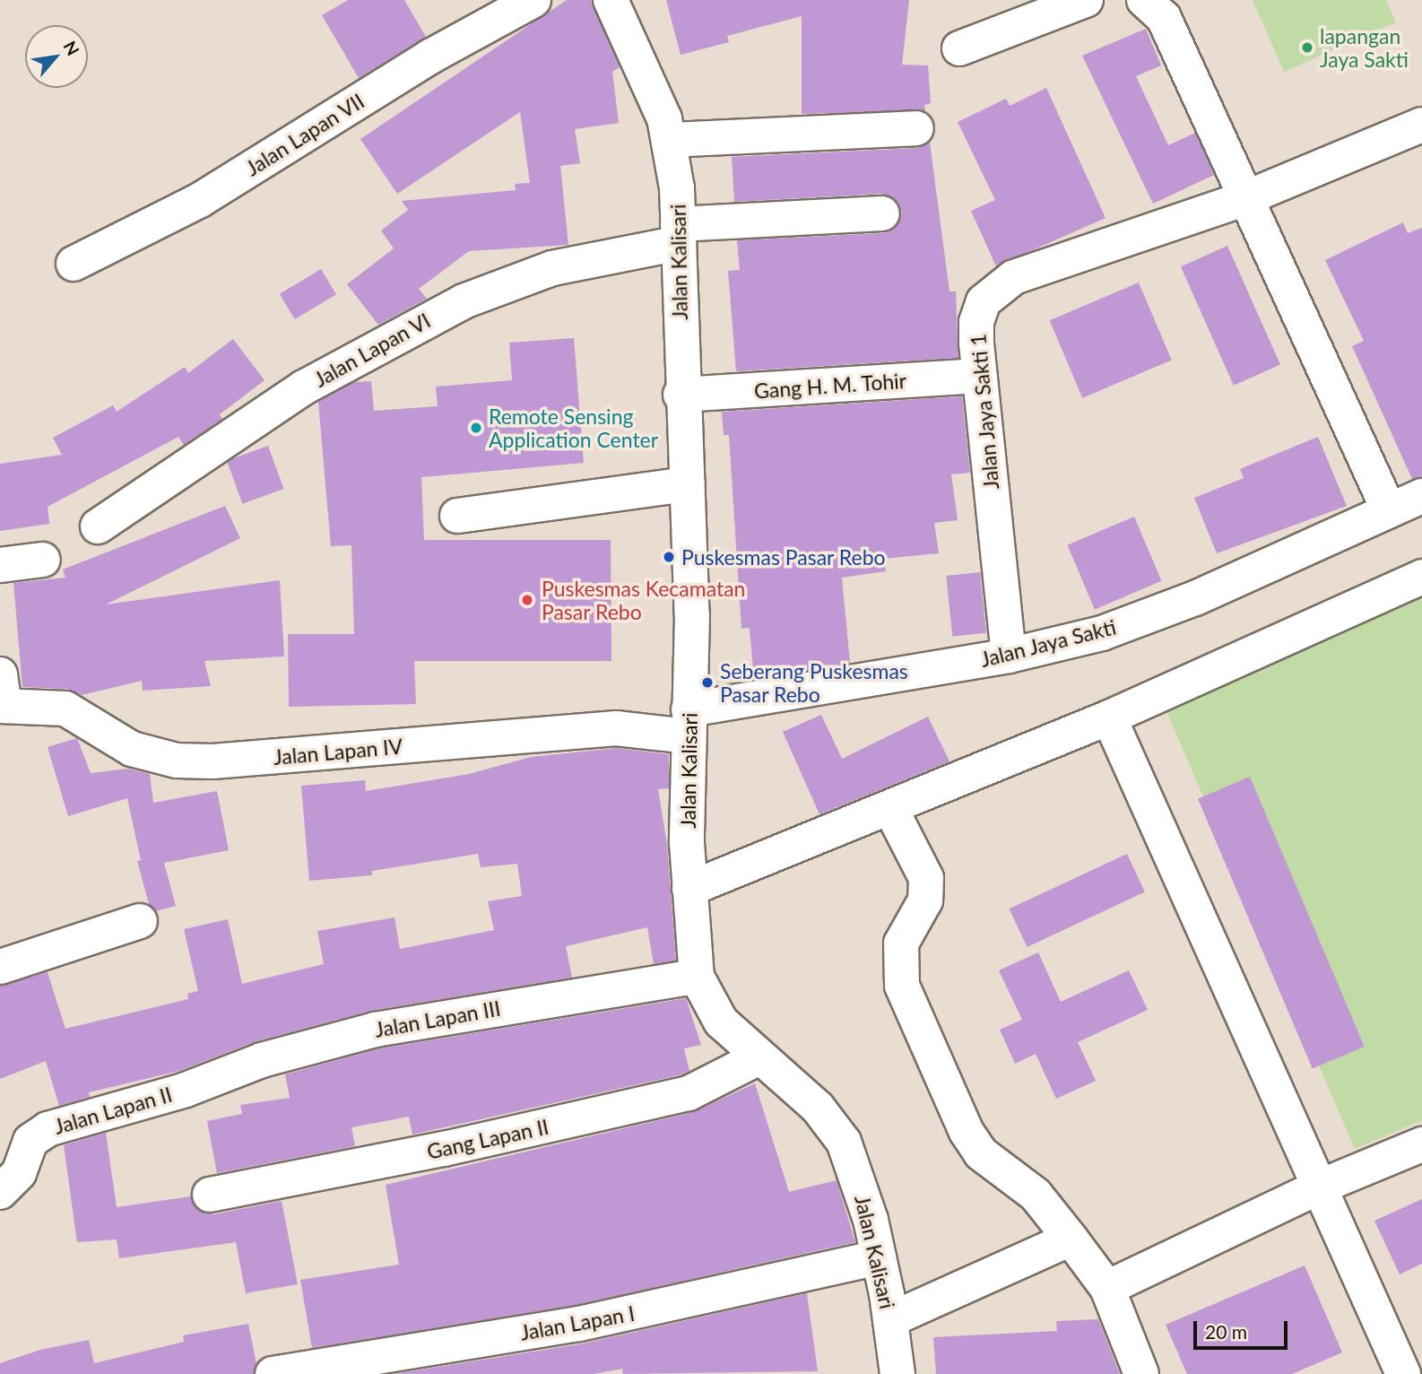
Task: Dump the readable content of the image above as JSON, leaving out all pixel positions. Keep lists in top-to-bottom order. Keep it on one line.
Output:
{"streets":{"street":["Jalan Lapan VII","Jalan Kalisari","Jalan Lapan VI","Gang H. M. Tohir","Jalan Jaya Sakti 1","Jalan Jaya Sakti","Jalan Lapan IV","Jalan Lapan III","Jalan Lapan II","Gang Lapan II","Jalan Lapan I"]},"crossings":[["Jalan Kalisari","Jalan Lapan VI"],["Jalan Kalisari","Gang H. M. Tohir"],["Jalan Kalisari","Jalan Jaya Sakti"],["Jalan Kalisari","Jalan Lapan IV"],["Jalan Kalisari","Jalan Lapan III"],["Jalan Kalisari","Gang Lapan II"],["Jalan Kalisari","Jalan Lapan I"],["Gang H. M. Tohir","Jalan Jaya Sakti 1"],["Jalan Jaya Sakti 1","Jalan Jaya Sakti"],["Jalan Jaya Sakti","Jalan Lapan IV"],["Jalan Lapan III","Jalan Lapan II"]],"places":["lapangan Jaya Sakti","Remote Sensing Application Center","Puskesmas Pasar Rebo","Puskesmas Kecamatan Pasar Rebo","Seberang Puskesmas Pasar Rebo"],"scale_bar":"20 m","north":"top right"}
